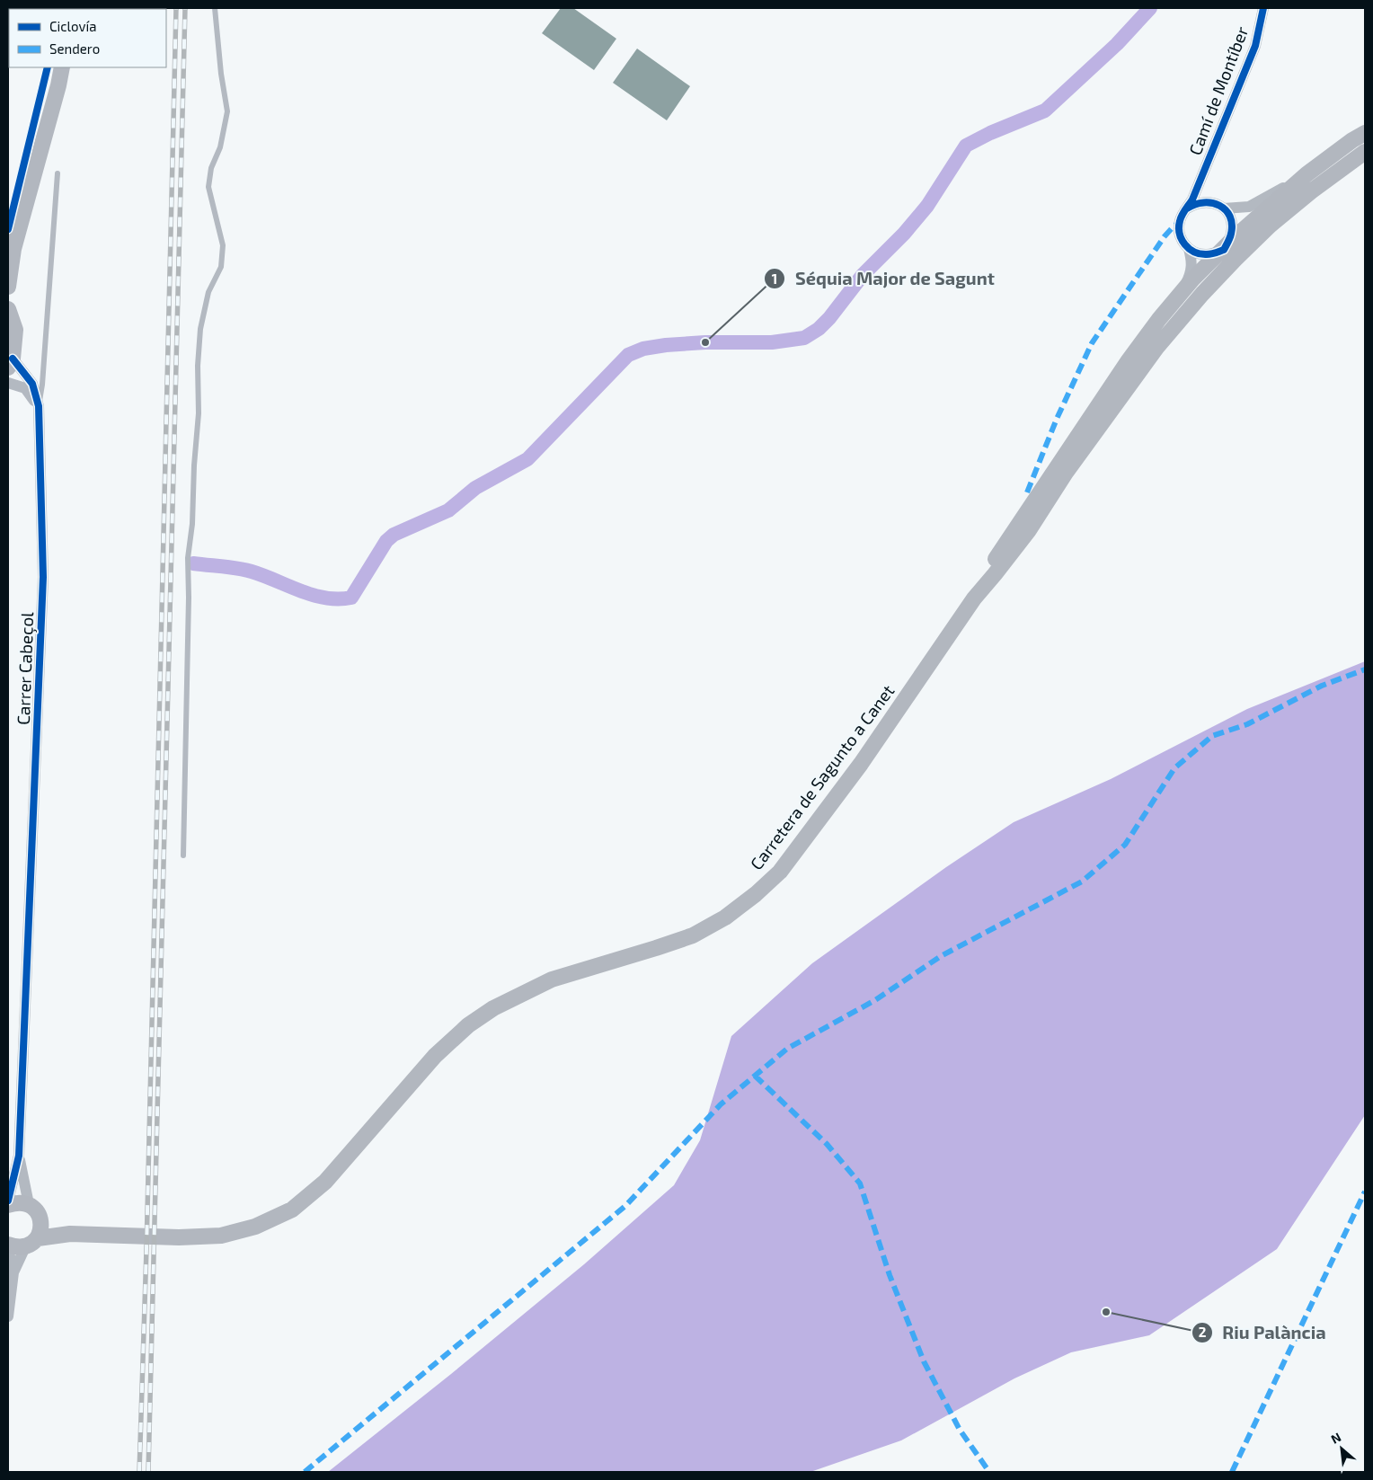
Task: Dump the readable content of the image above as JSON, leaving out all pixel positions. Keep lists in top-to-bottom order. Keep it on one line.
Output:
{"streets":{"main road":["Carretera de Sagunto a Canet"],"street":["Camí de Montíber","Carrer Cabeçol"]},"places":["Séquia Major de Sagunt","Riu Palància"],"legend":["Ciclovía","Sendero"],"north":"top left"}
